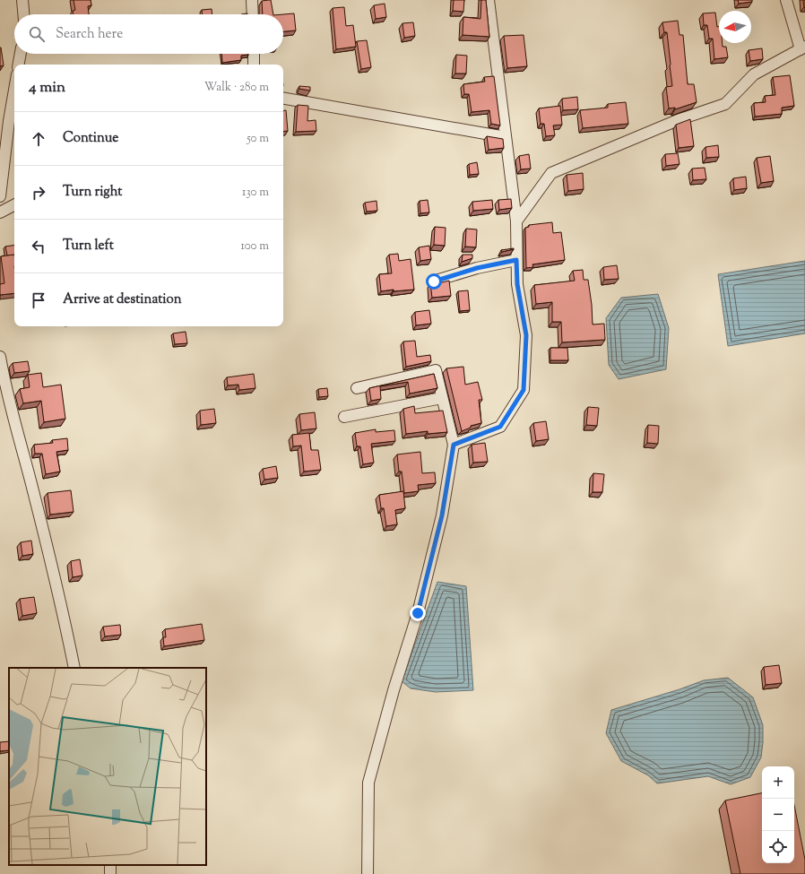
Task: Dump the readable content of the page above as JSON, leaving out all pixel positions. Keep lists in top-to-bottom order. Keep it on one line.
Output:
{"north":"left","page":{"search":"Search here","heading":["4 min","Walk · 280 m"],"list":[["Continue","50 m"],["Turn right","130 m"],["Turn left","100 m"],"Arrive at destination"],"map_buttons":["+","−"]}}
